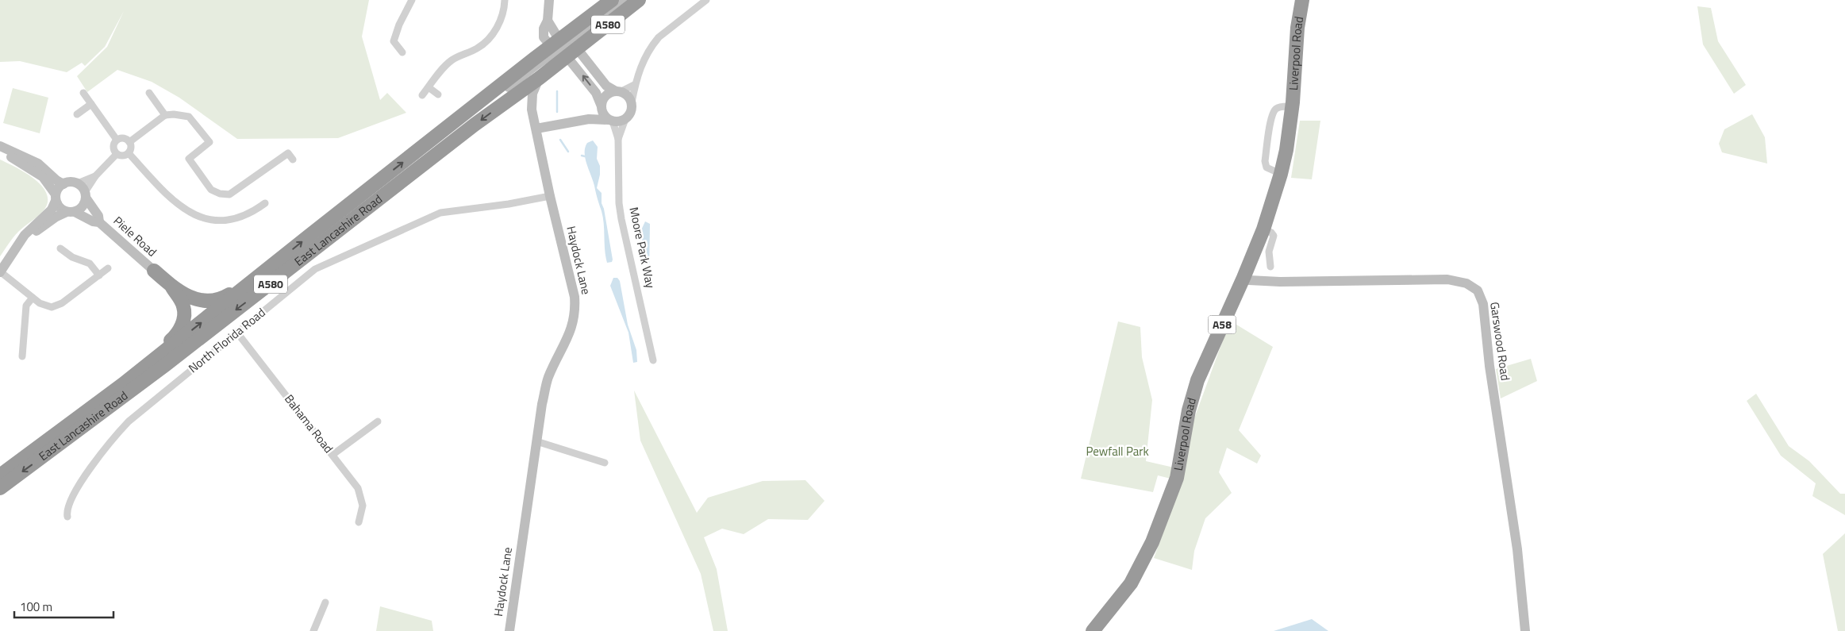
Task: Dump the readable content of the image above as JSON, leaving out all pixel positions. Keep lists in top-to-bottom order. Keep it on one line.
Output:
{"streets":{"highway":["A580","Liverpool Road","East Lancashire Road","A58"],"street":["Piele Road","Moore Park Way","Haydock Lane","North Florida Road","Garswood Road","Bahama Road"]},"crossings":[["Liverpool Road","Garswood Road"],["East Lancashire Road","Haydock Lane"],["Haydock Lane","North Florida Road"],["North Florida Road","Bahama Road"]],"parks":["Pewfall Park"],"scale_bar":"100 m"}
